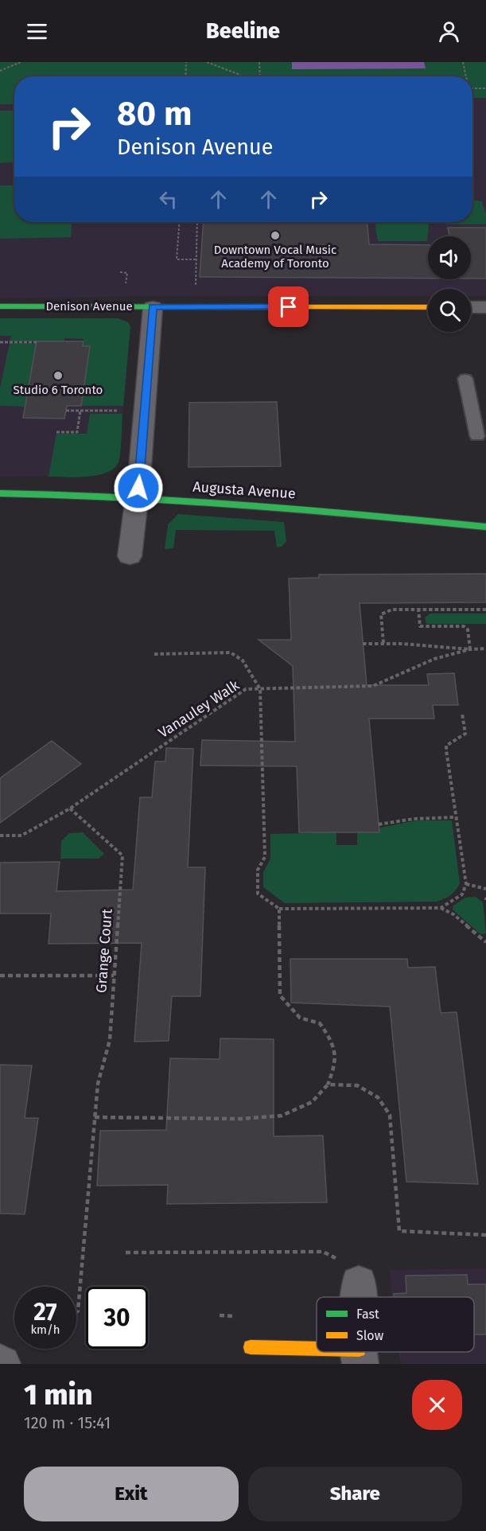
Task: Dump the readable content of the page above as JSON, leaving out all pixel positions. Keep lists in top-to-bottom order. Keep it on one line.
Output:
{"streets":{"street":["Denison Avenue","Augusta Avenue"],"path":["Vanauley Walk","Grange Court"]},"crossings":[["Vanauley Walk","Grange Court"]],"places":["Downtown Vocal Music Academy of Toronto","Studio 6 Toronto"],"legend":["Fast","Slow"],"page":{"header":"Beeline","turn":["80 m","Denison Avenue"],"speed":"27 km/h","limit":"30","heading":["1 min","120 m · 15:41"],"buttons":["Exit","Share"]}}
